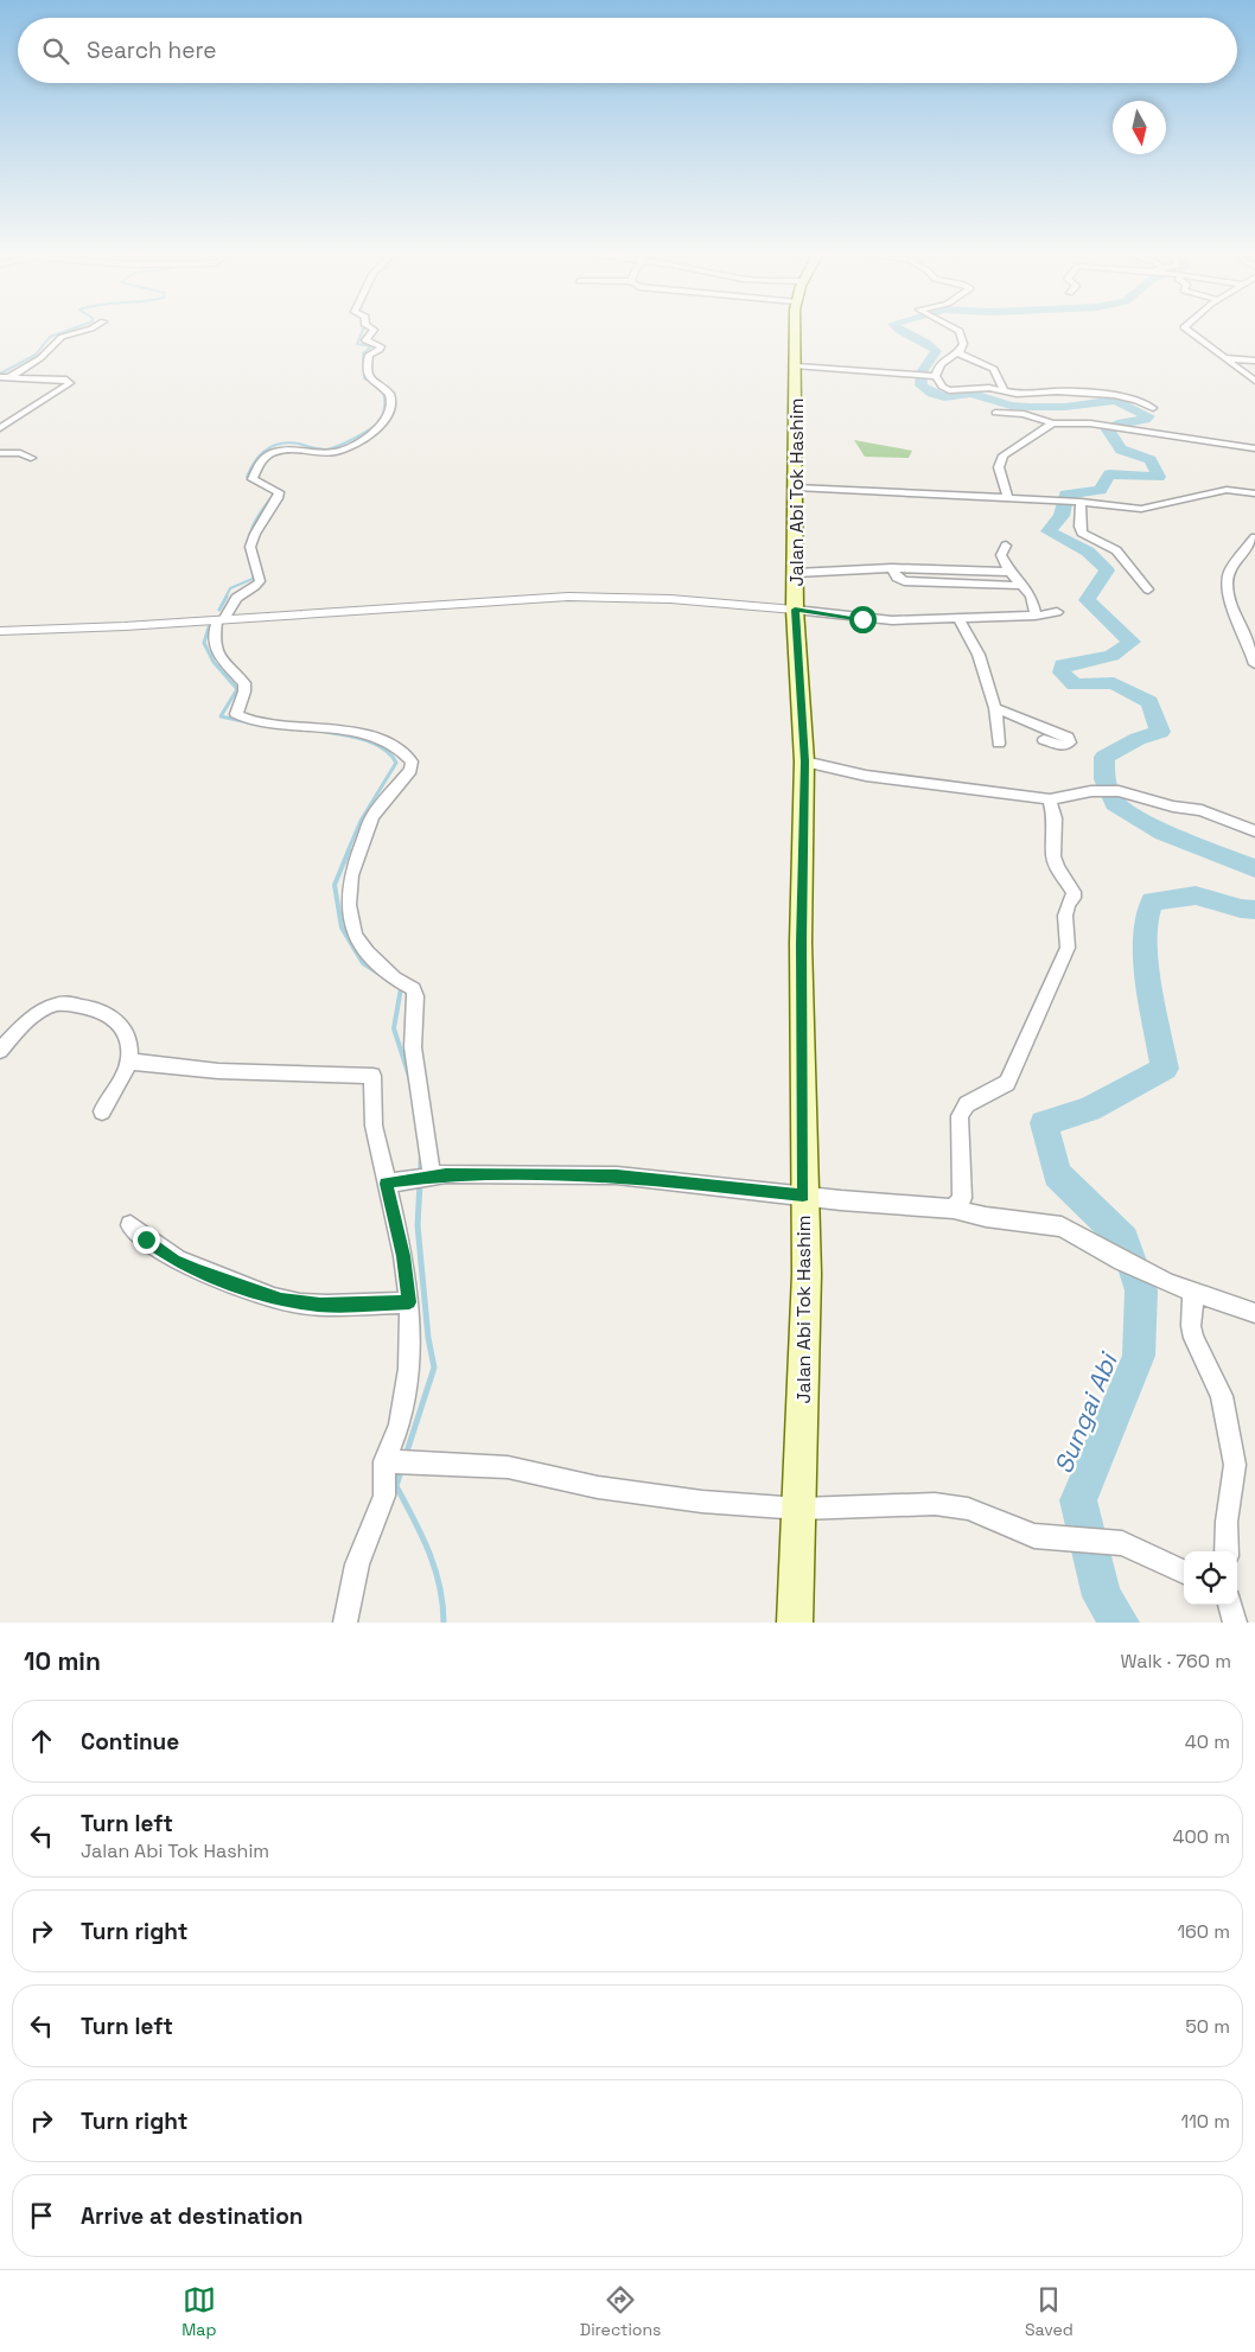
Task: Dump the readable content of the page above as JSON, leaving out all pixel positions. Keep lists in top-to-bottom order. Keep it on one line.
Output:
{"streets":{"main road":["Jalan Abi Tok Hashim"]},"water":["Sungai Abi"],"north":"bottom","page":{"search":"Search here","heading":["10 min","Walk · 760 m"],"list":[["Continue","40 m"],["Turn left","Jalan Abi Tok Hashim","400 m"],["Turn right","160 m"],["Turn left","50 m"],["Turn right","110 m"],"Arrive at destination"],"nav":["Map","Directions","Saved"]}}
